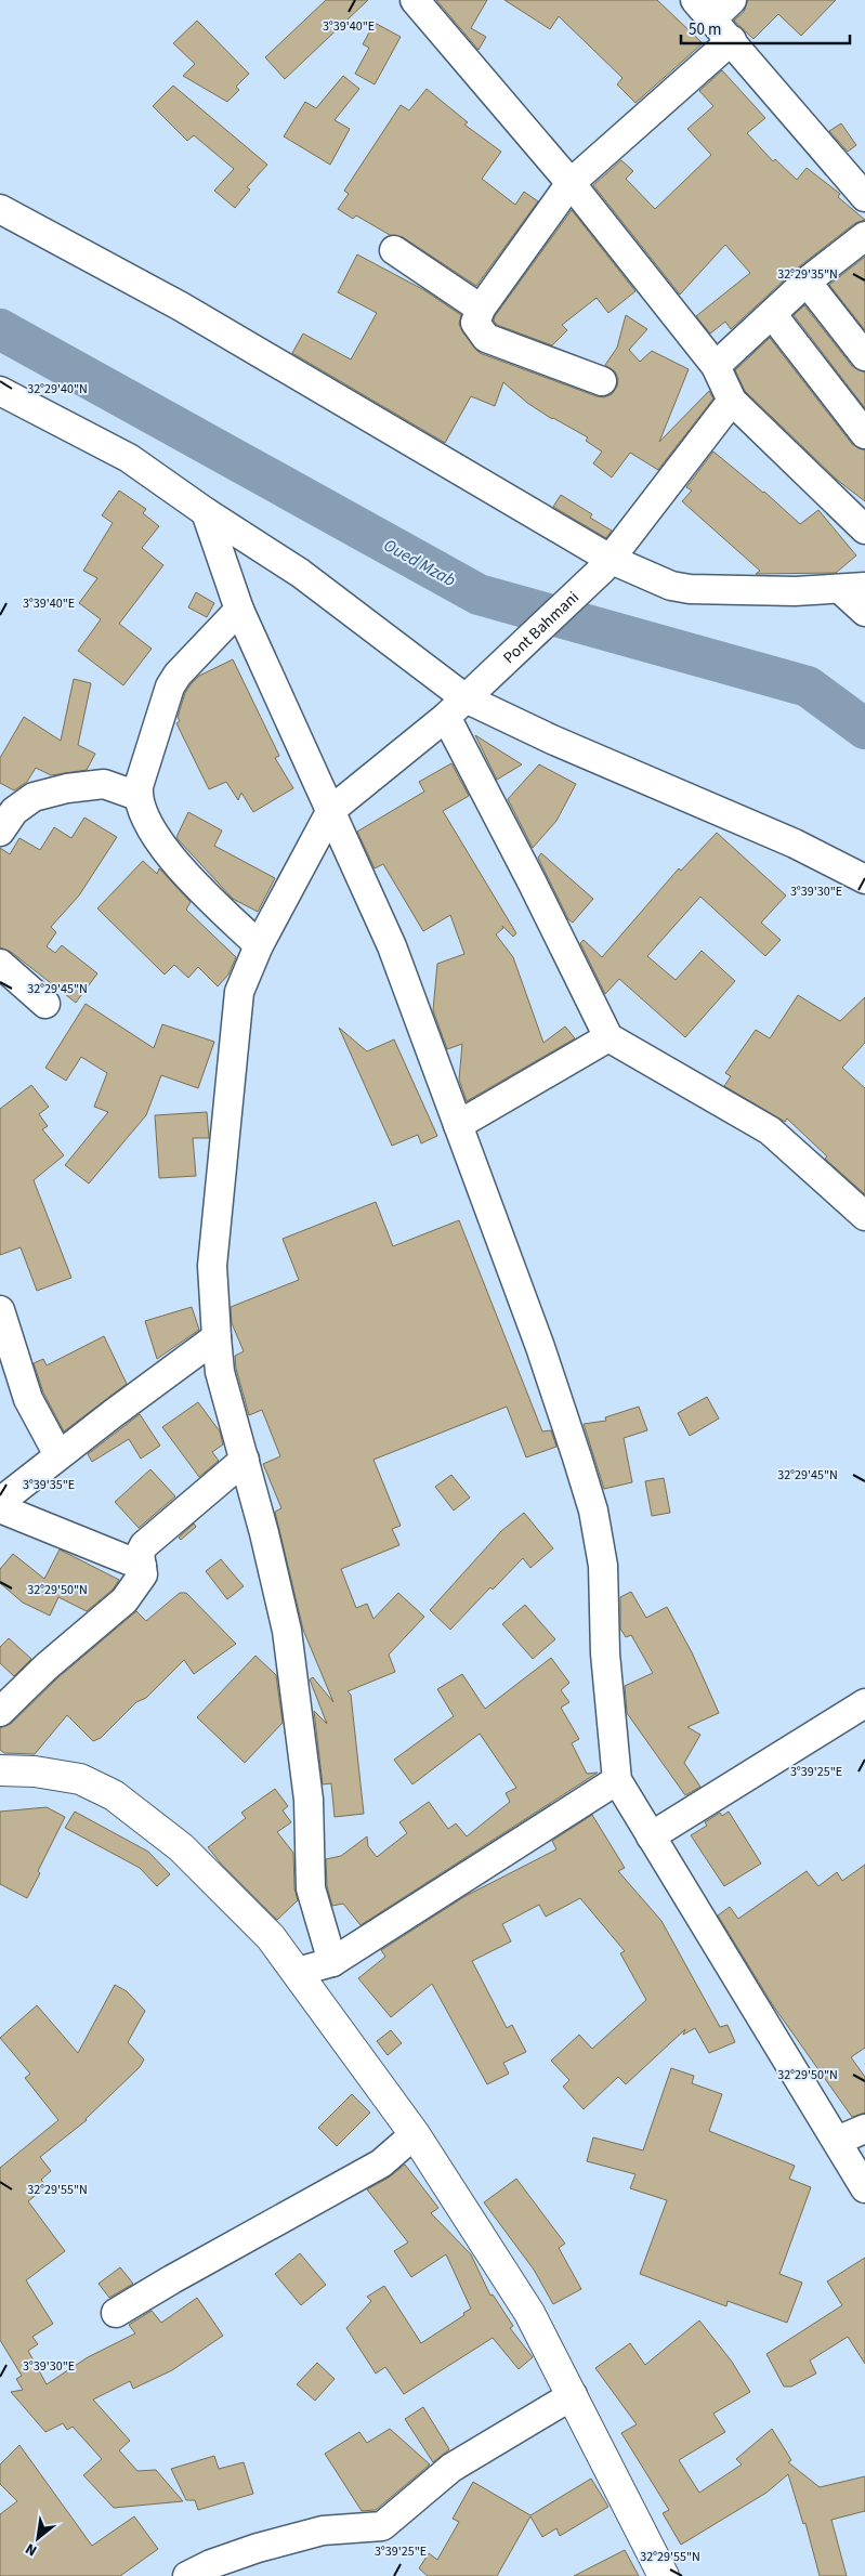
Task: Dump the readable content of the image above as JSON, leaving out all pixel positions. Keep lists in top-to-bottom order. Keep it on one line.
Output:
{"streets":{"street":["Pont Bahmani"]},"water":["Oued Mzab"],"scale_bar":"50 m","north":"bottom left","coordinates":["3°39'40\"E","32°29'35\"N","32°29'40\"N","3°39'30\"E","32°29'45\"N","3°39'35\"E","32°29'50\"N","3°39'25\"E","32°29'55\"N"]}
